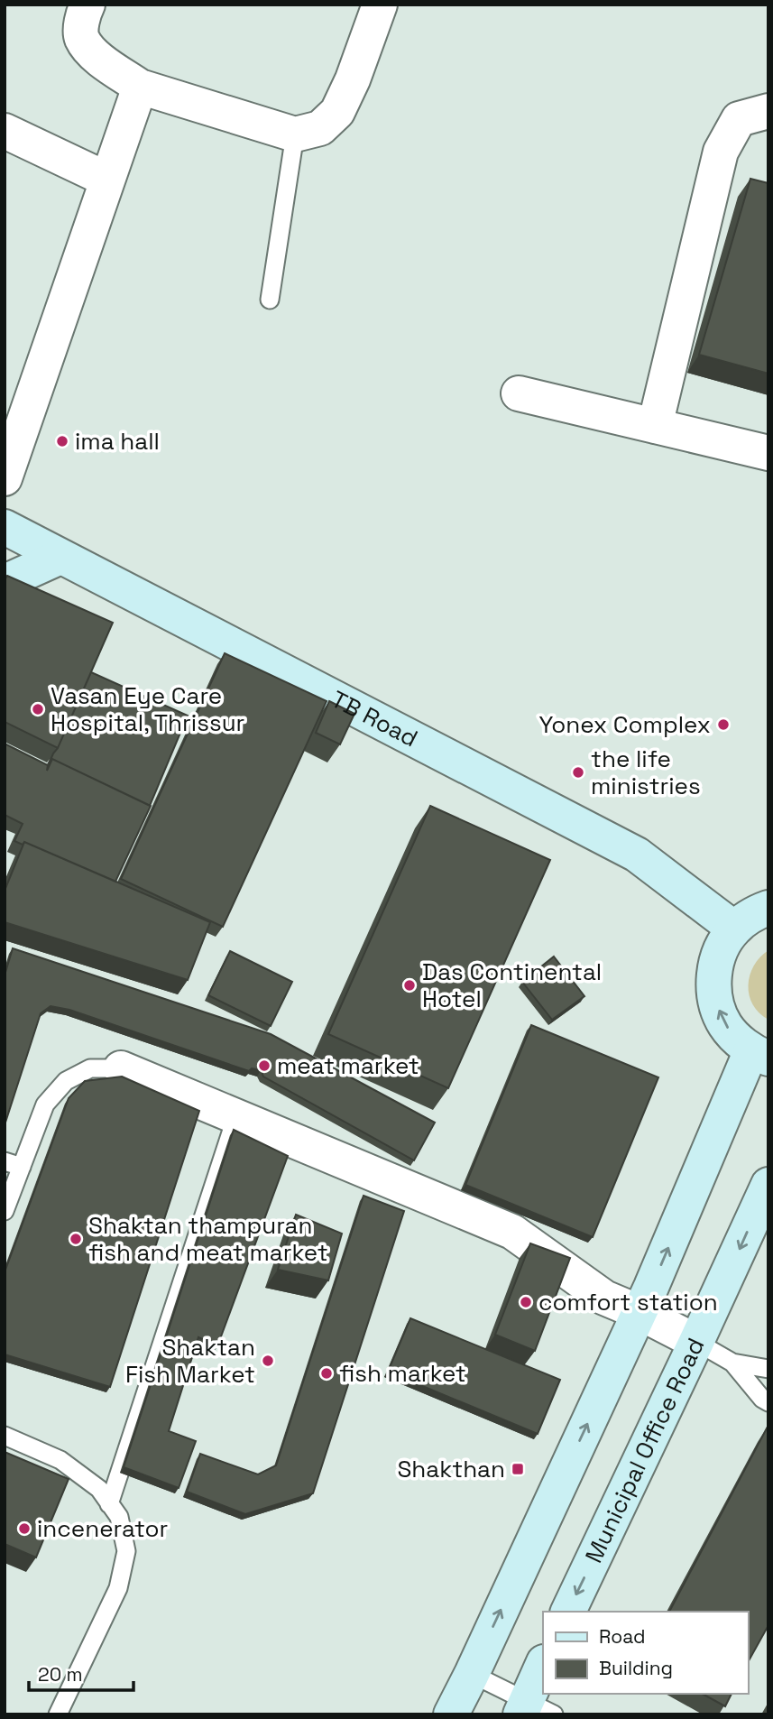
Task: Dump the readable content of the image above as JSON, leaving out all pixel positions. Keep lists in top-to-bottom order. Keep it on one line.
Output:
{"streets":{"main road":["TB Road","Municipal Office Road"]},"places":{"other":["ima hall","Vasan Eye Care Hospital, Thrissur","Yonex Complex","the life ministries","Das Continental Hotel","meat market","Shaktan thampuran fish and meat market","comfort station","Shaktan Fish Market","fish market","incenerator"],"transit":["Shakthan"]},"legend":["Road","Building"],"scale_bar":"20 m"}
